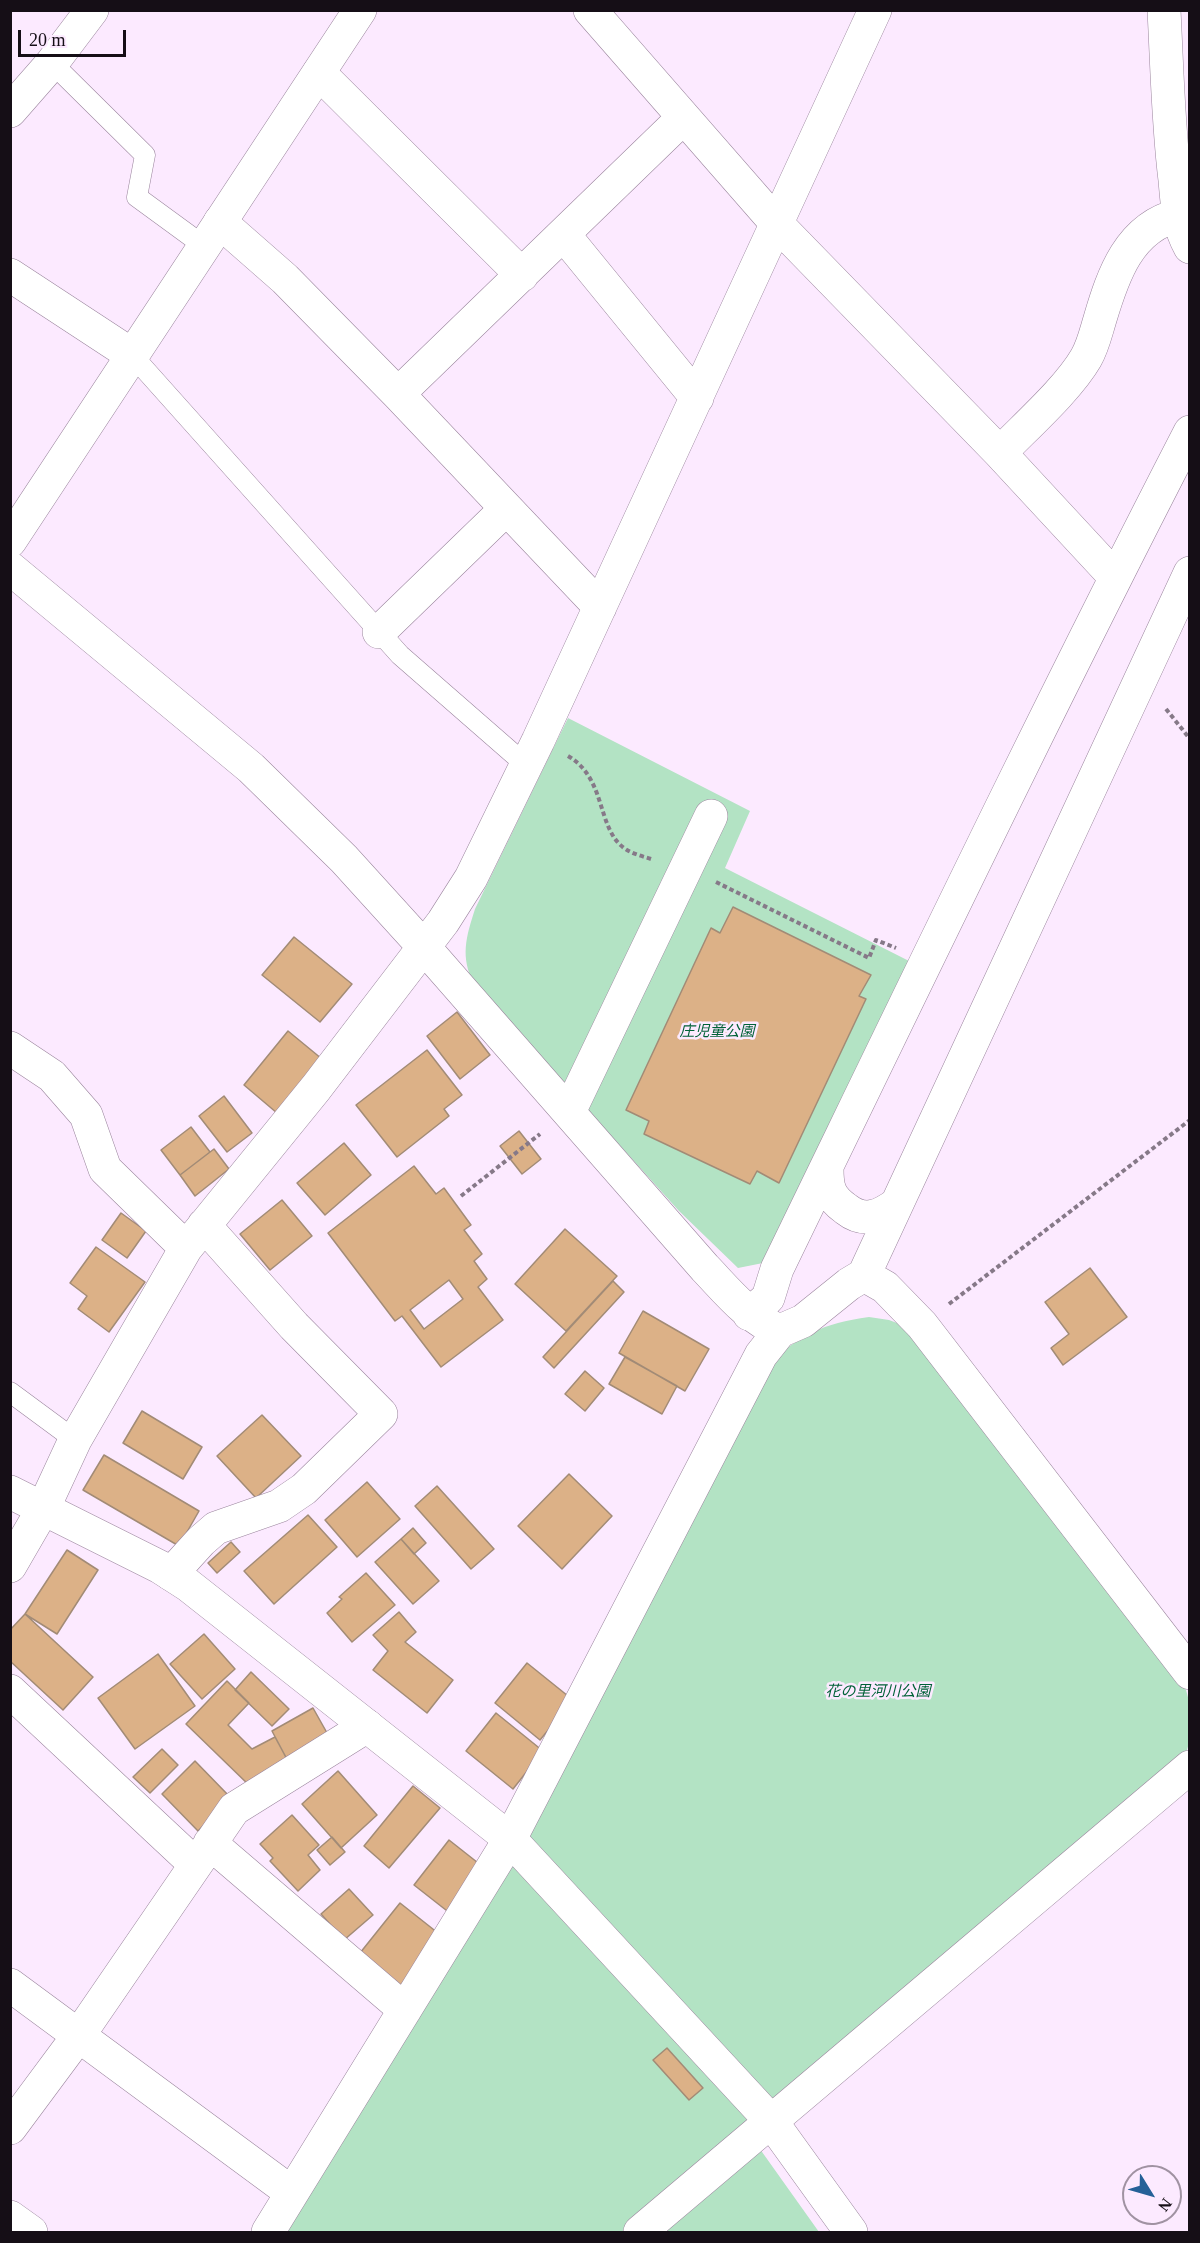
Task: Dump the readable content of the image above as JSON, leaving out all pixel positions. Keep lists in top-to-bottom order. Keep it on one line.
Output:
{"parks":["庄児童公園","花の里河川公園"],"scale_bar":"20 m","north":"bottom right"}
